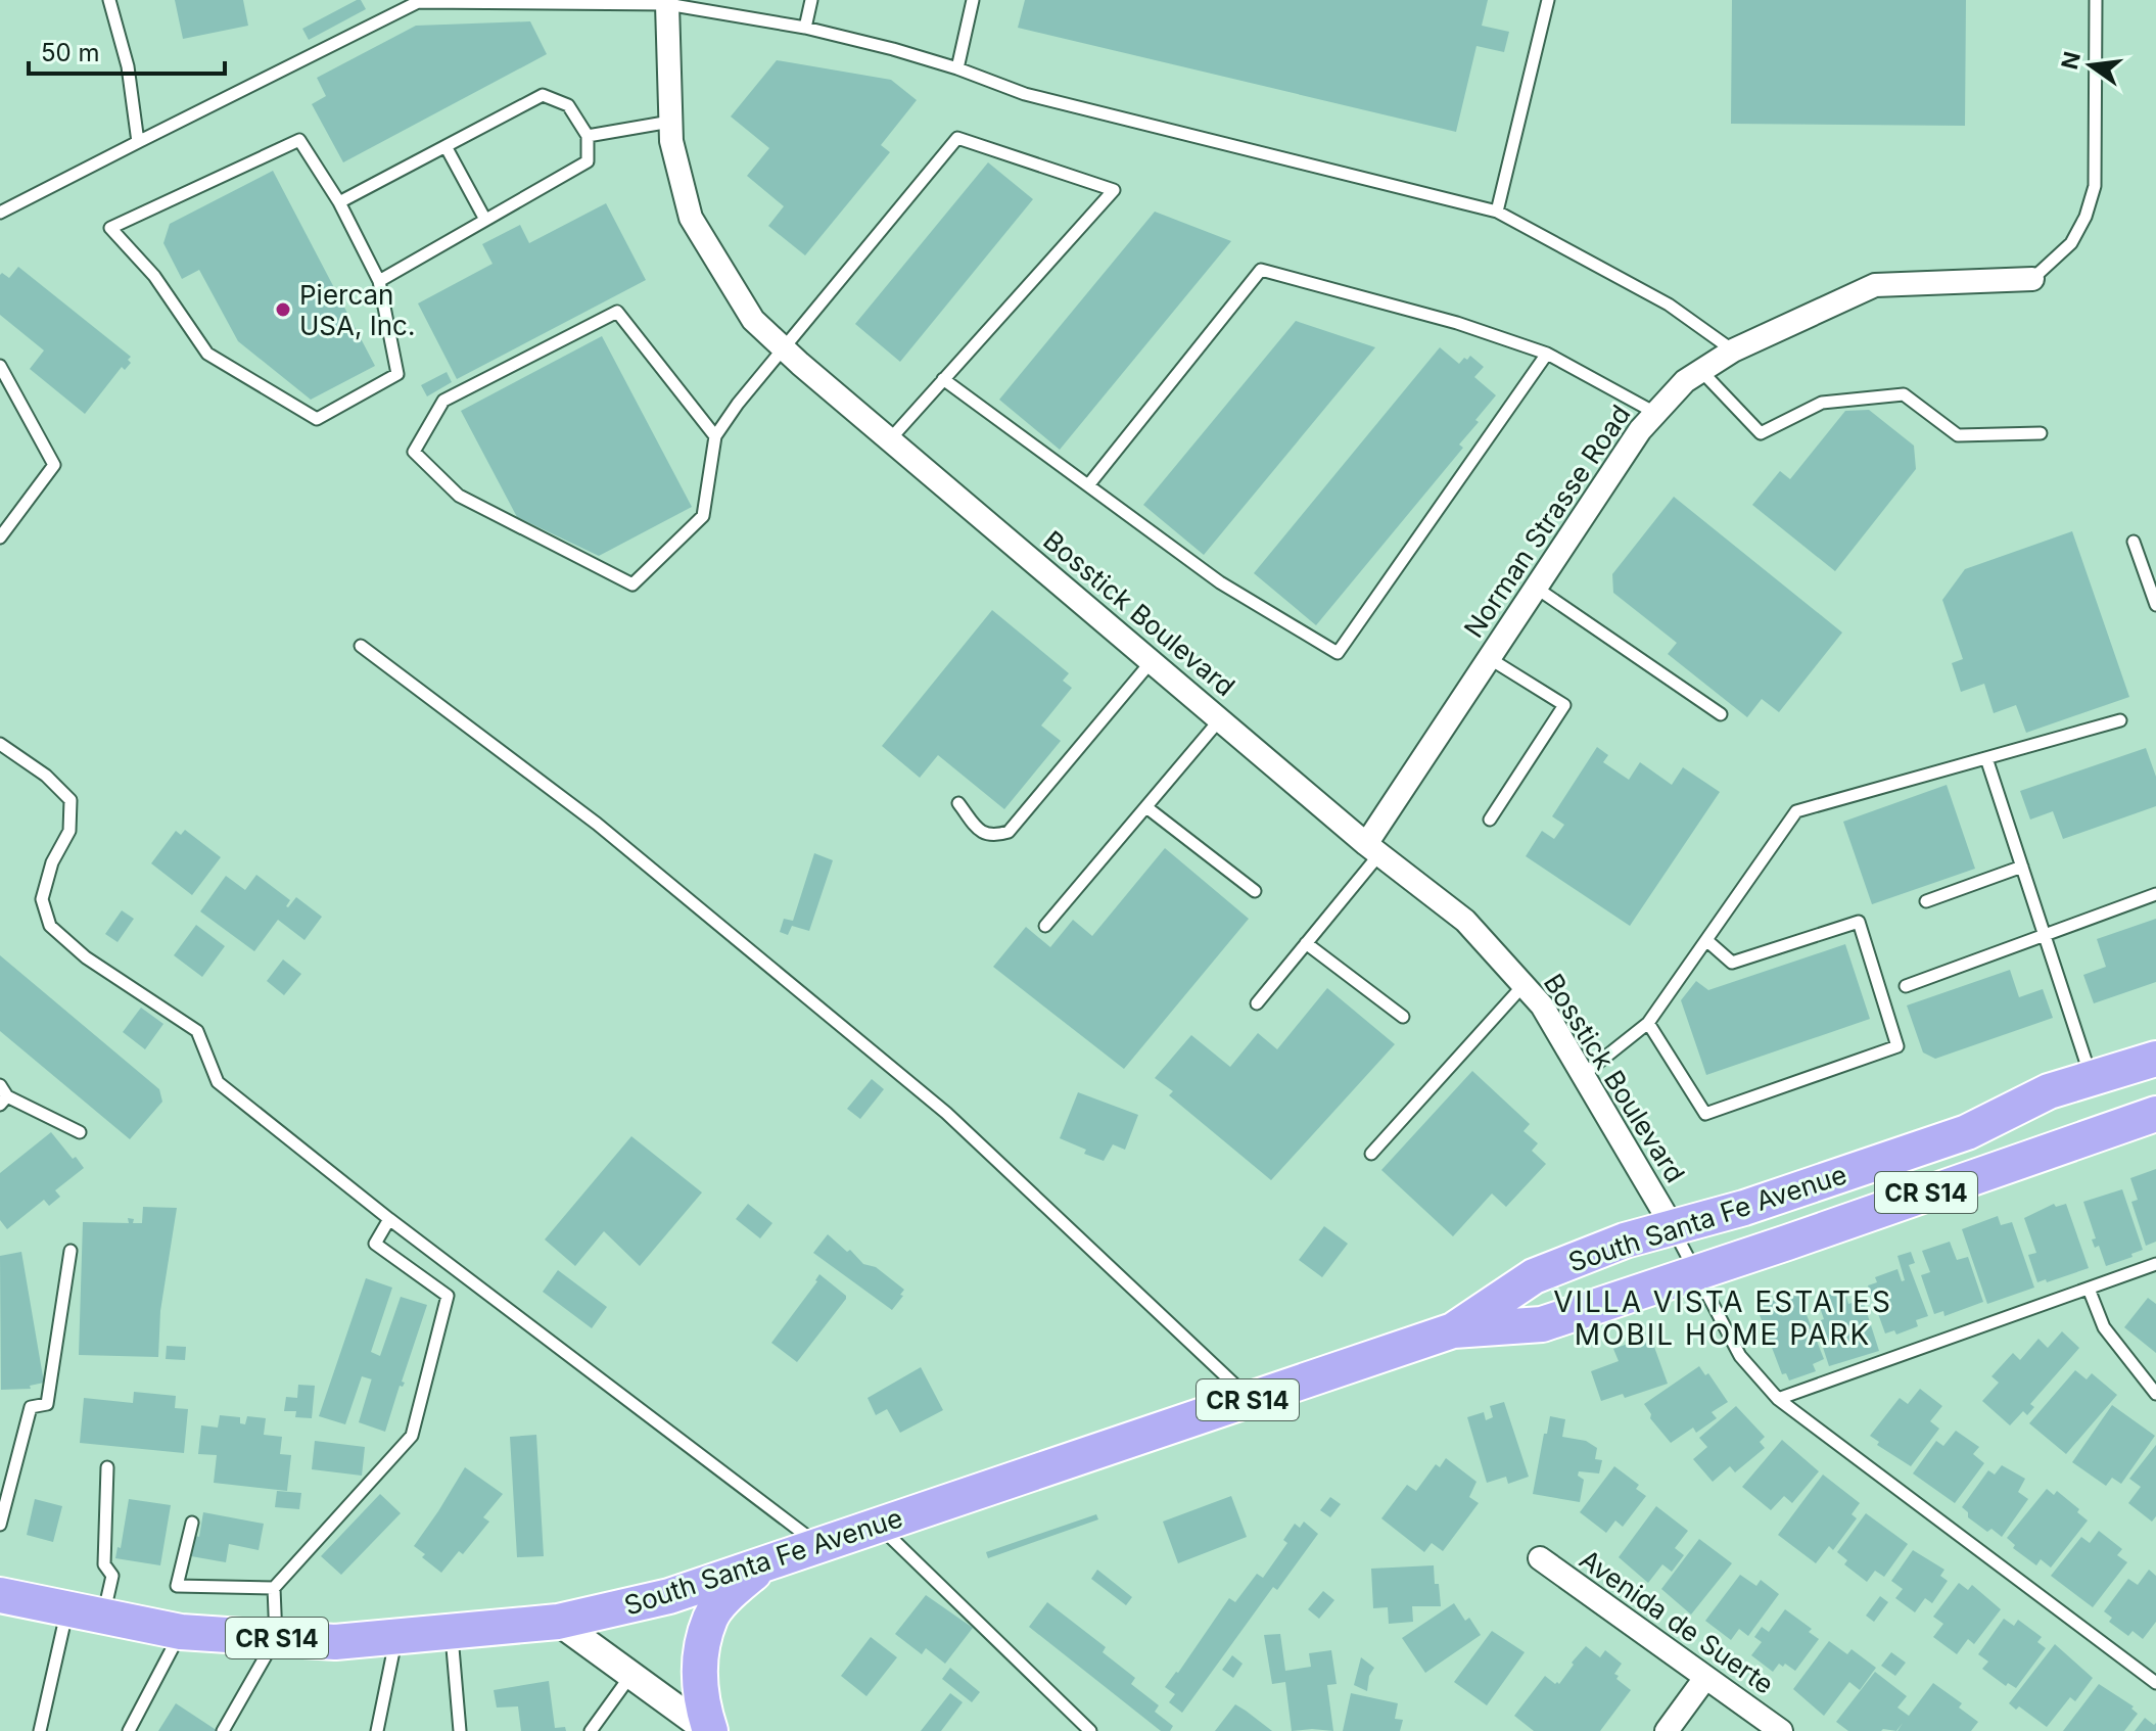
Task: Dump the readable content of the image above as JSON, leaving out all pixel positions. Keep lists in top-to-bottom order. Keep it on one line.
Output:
{"streets":{"main road":["CR S14","South Santa Fe Avenue"],"street":["Norman Strasse Road","Bosstick Boulevard","Avenida de Suerte"]},"crossings":[["Norman Strasse Road","Bosstick Boulevard"],["Bosstick Boulevard","South Santa Fe Avenue"]],"districts":["VILLA VISTA ESTATES MOBIL HOME PARK"],"places":["Piercan USA, Inc."],"scale_bar":"50 m","north":"left"}
